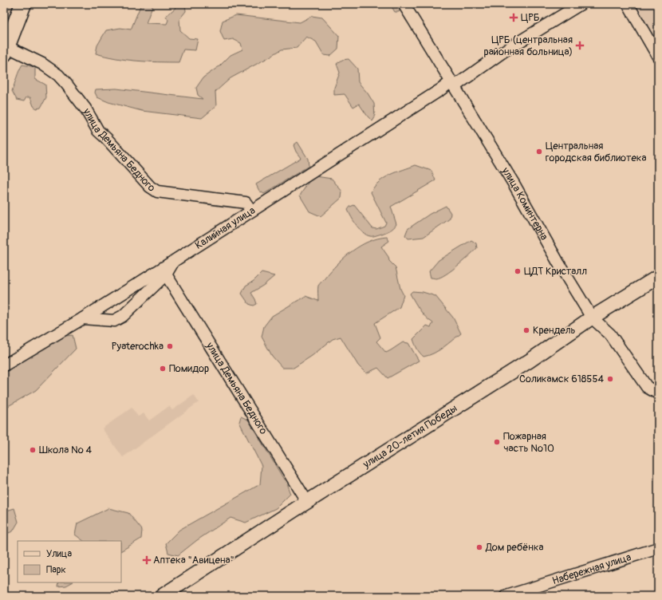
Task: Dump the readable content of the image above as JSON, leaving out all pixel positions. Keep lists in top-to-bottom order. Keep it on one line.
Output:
{"streets":{"main road":["улица 20-летия Победы"],"street":["улица Демьяна Бедного","улица Коминтерна","Калийная улица","Набережная улица"]},"crossings":[["улица Демьяна Бедного","Калийная улица"],["улица Демьяна Бедного","улица 20-летия Победы"],["улица Коминтерна","Калийная улица"],["улица Коминтерна","улица 20-летия Победы"]],"places":{"health":["ЦРБ","ЦРБ (центральная районная больница)","Аптека \"Авицена\""],"other":["Центральная городская библиотека","ЦДТ Кристалл","Крендель","Pyaterochka","Помидор","Соликамск 618554","Пожарная часть №10","Школа № 4","Дом ребёнка"]},"legend":["Улица","Парк"]}
